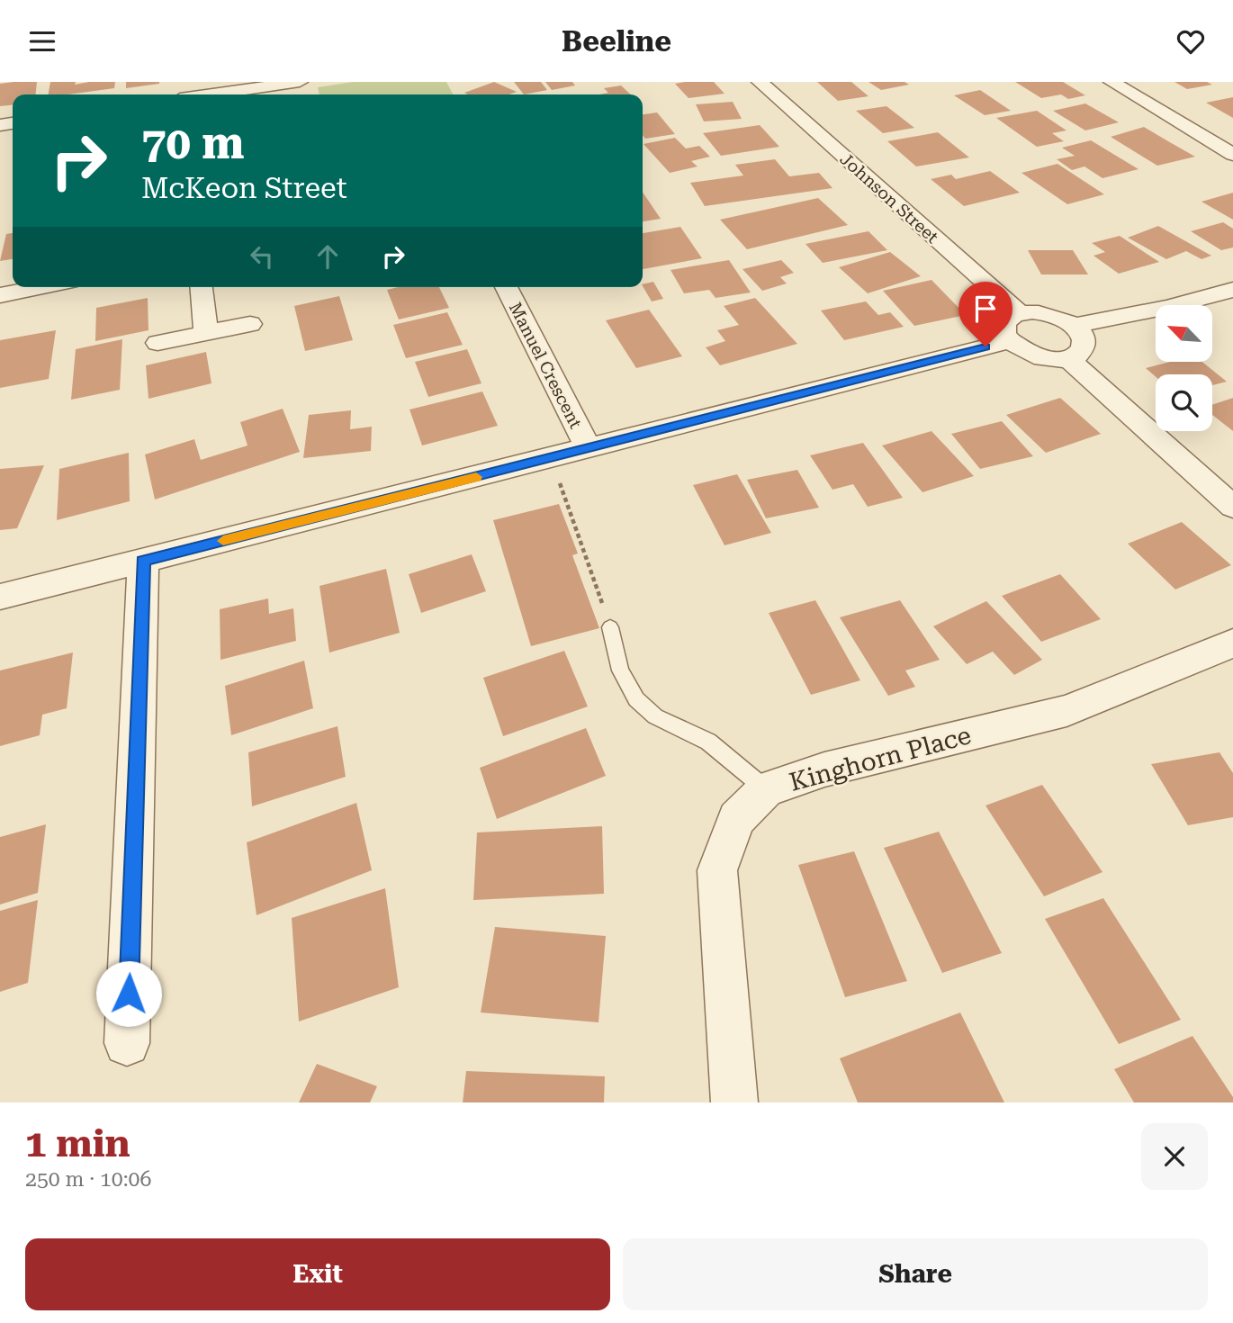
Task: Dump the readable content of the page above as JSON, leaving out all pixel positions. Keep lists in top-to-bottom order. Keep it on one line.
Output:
{"streets":{"street":["Johnson Street","Manuel Crescent","Kinghorn Place"]},"north":"top left","page":{"header":"Beeline","turn":["70 m","McKeon Street"],"heading":["1 min","250 m · 10:06"],"buttons":["Exit","Share"]}}
